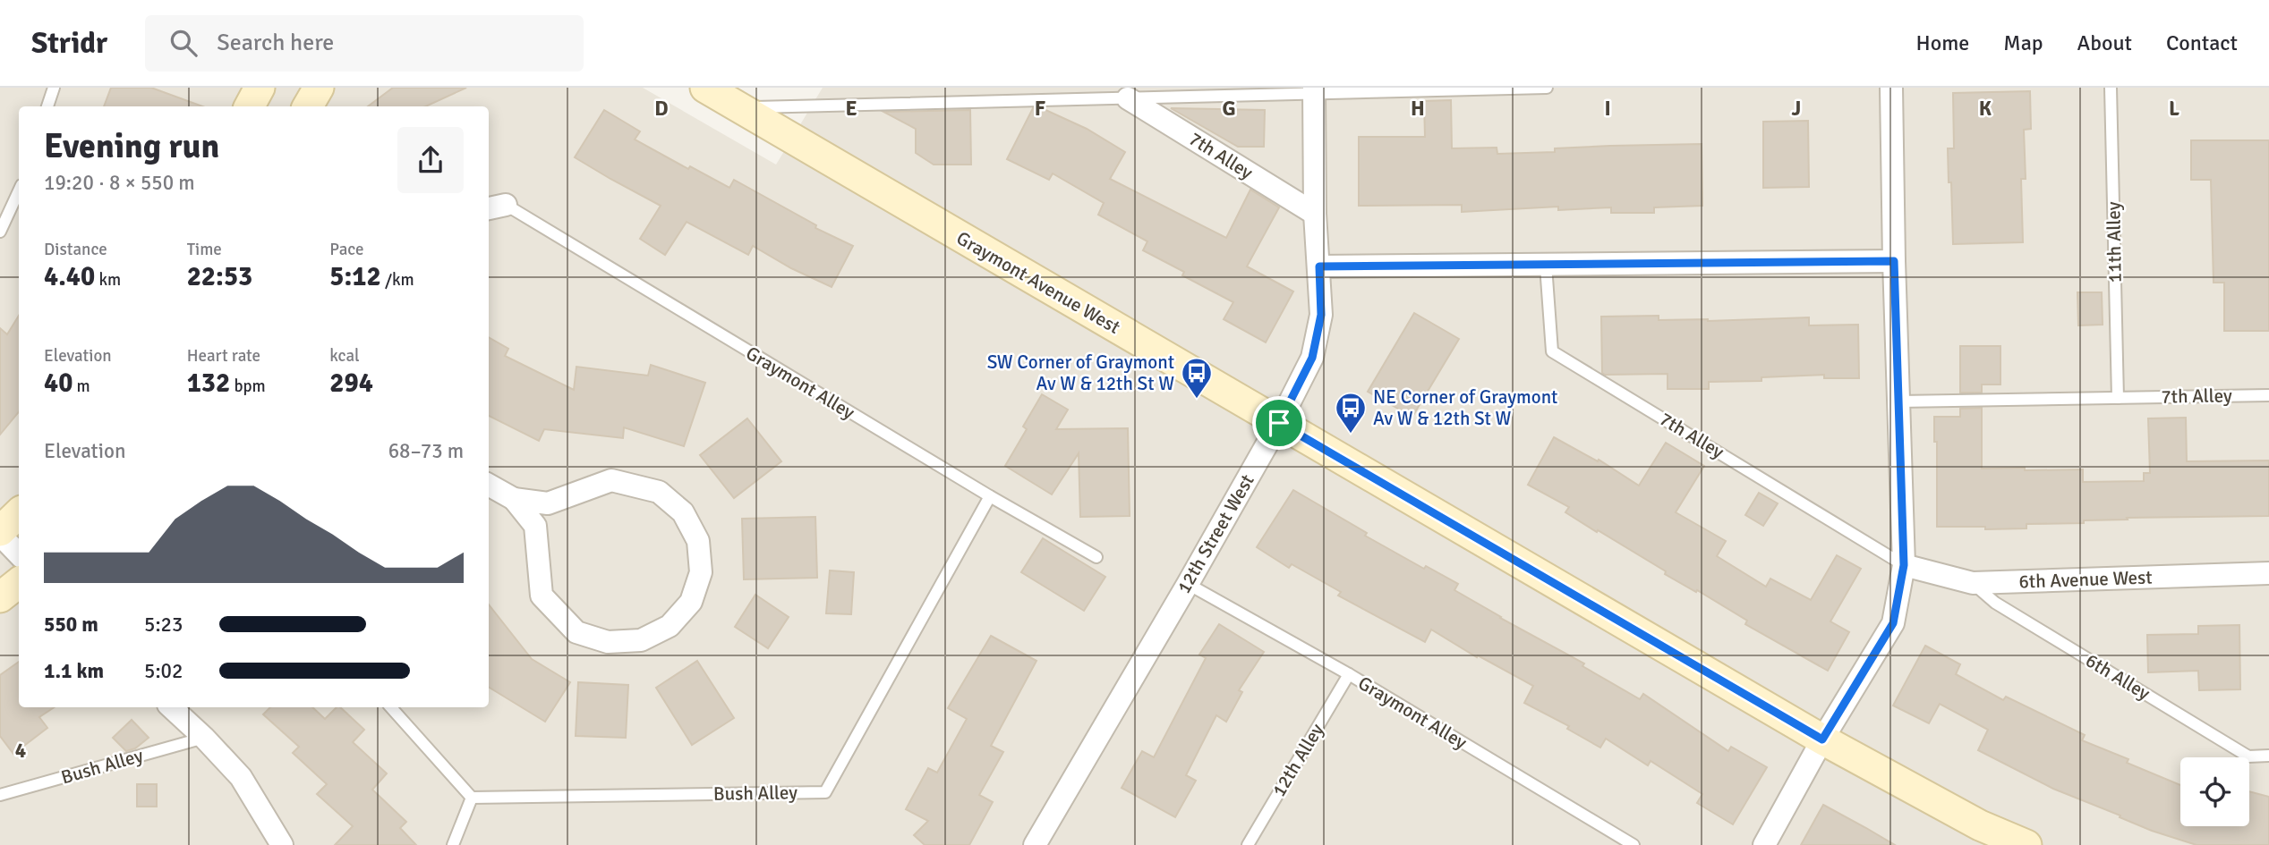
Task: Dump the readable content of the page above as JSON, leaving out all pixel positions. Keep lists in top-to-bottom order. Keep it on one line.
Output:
{"streets":{"main road":["Graymont Avenue West"],"street":["7th Alley","12th Street West","6th Avenue West"],"lane":["11th Alley","Graymont Alley","6th Alley","12th Alley","Bush Alley"]},"crossings":[["7th Alley","11th Alley"],["7th Alley","12th Street West"],["7th Alley","6th Avenue West"],["Graymont Avenue West","12th Street West"],["Graymont Alley","12th Street West"],["Graymont Alley","12th Alley"],["Graymont Alley","Bush Alley"],["6th Avenue West","6th Alley"]],"places":{"bus stop":["SW Corner of Graymont Av W & 12th St W","NE Corner of Graymont Av W & 12th St W"]},"page":{"header":"Stridr","search":"Search here","nav":["Home","Map","About","Contact"],"heading":["Evening run","19:20 · 8 × 550 m"],"stats":[["Distance","4.40 km"],["Time","22:53"],["Pace","5:12 /km"],["Elevation","40 m"],["Heart rate","132 bpm"],["kcal","294"]],"chart":["Elevation","68–73 m"],"list":[{"name":"550 m","note":"5:23"},{"name":"1.1 km","note":"5:02"}]},"grid":{"columns":["D","E","F","G","H","I","J","K","L"],"rows":["4"]}}
